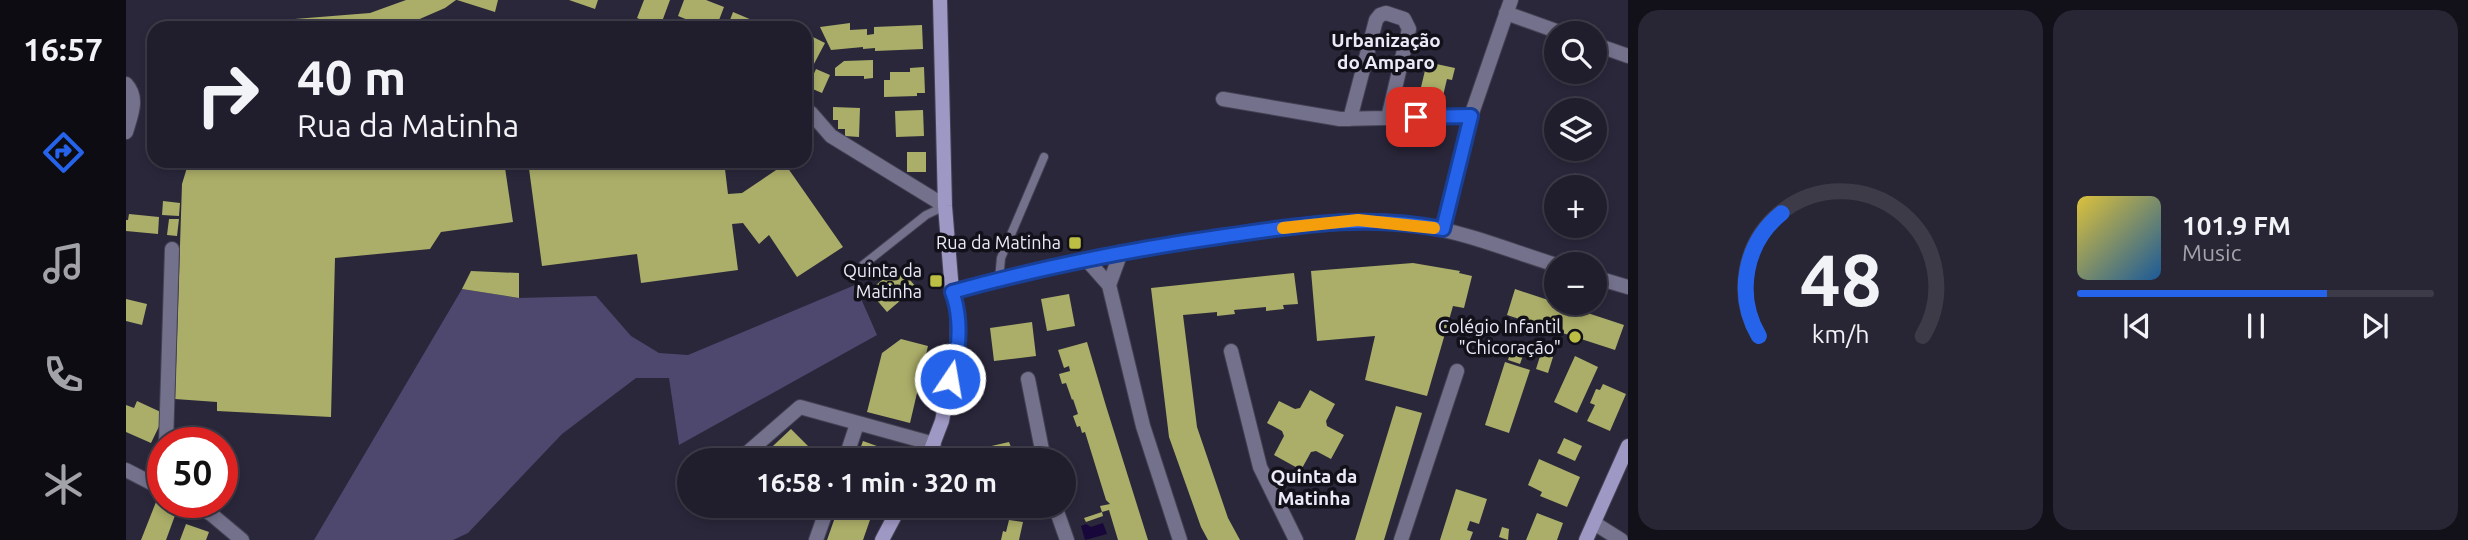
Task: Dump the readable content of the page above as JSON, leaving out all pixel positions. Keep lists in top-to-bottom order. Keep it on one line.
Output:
{"districts":["Urbanização do Amparo","Quinta da Matinha"],"places":{"transit":["Rua da Matinha","Quinta da Matinha"],"other":["Colégio Infantil \"Chicoração\""]},"page":{"tabs":"16:57","map_buttons":["+","−"],"turn":["40 m","Rua da Matinha"],"song":["101.9 FM","Music"],"limit":"50","trip":"16:58 · 1 min · 320 m","gauge":["48","km/h"]}}
